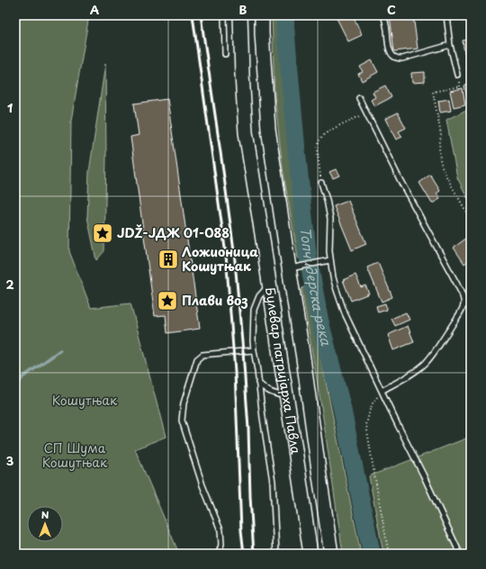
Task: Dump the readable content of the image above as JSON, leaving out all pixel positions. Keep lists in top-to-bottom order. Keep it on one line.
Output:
{"streets":{"main road":["Булевар патријарха Павла"]},"water":["Топчидерска река"],"parks":["Кошутњак","СП Шума Кошутњак"],"places":{"place":["JDŽ-JДЖ 01-088","Плави воз"],"building":["Ложионица Кошутњак"]},"north":"top","grid":{"columns":["A","B","C"],"rows":["1","2","3"]}}
